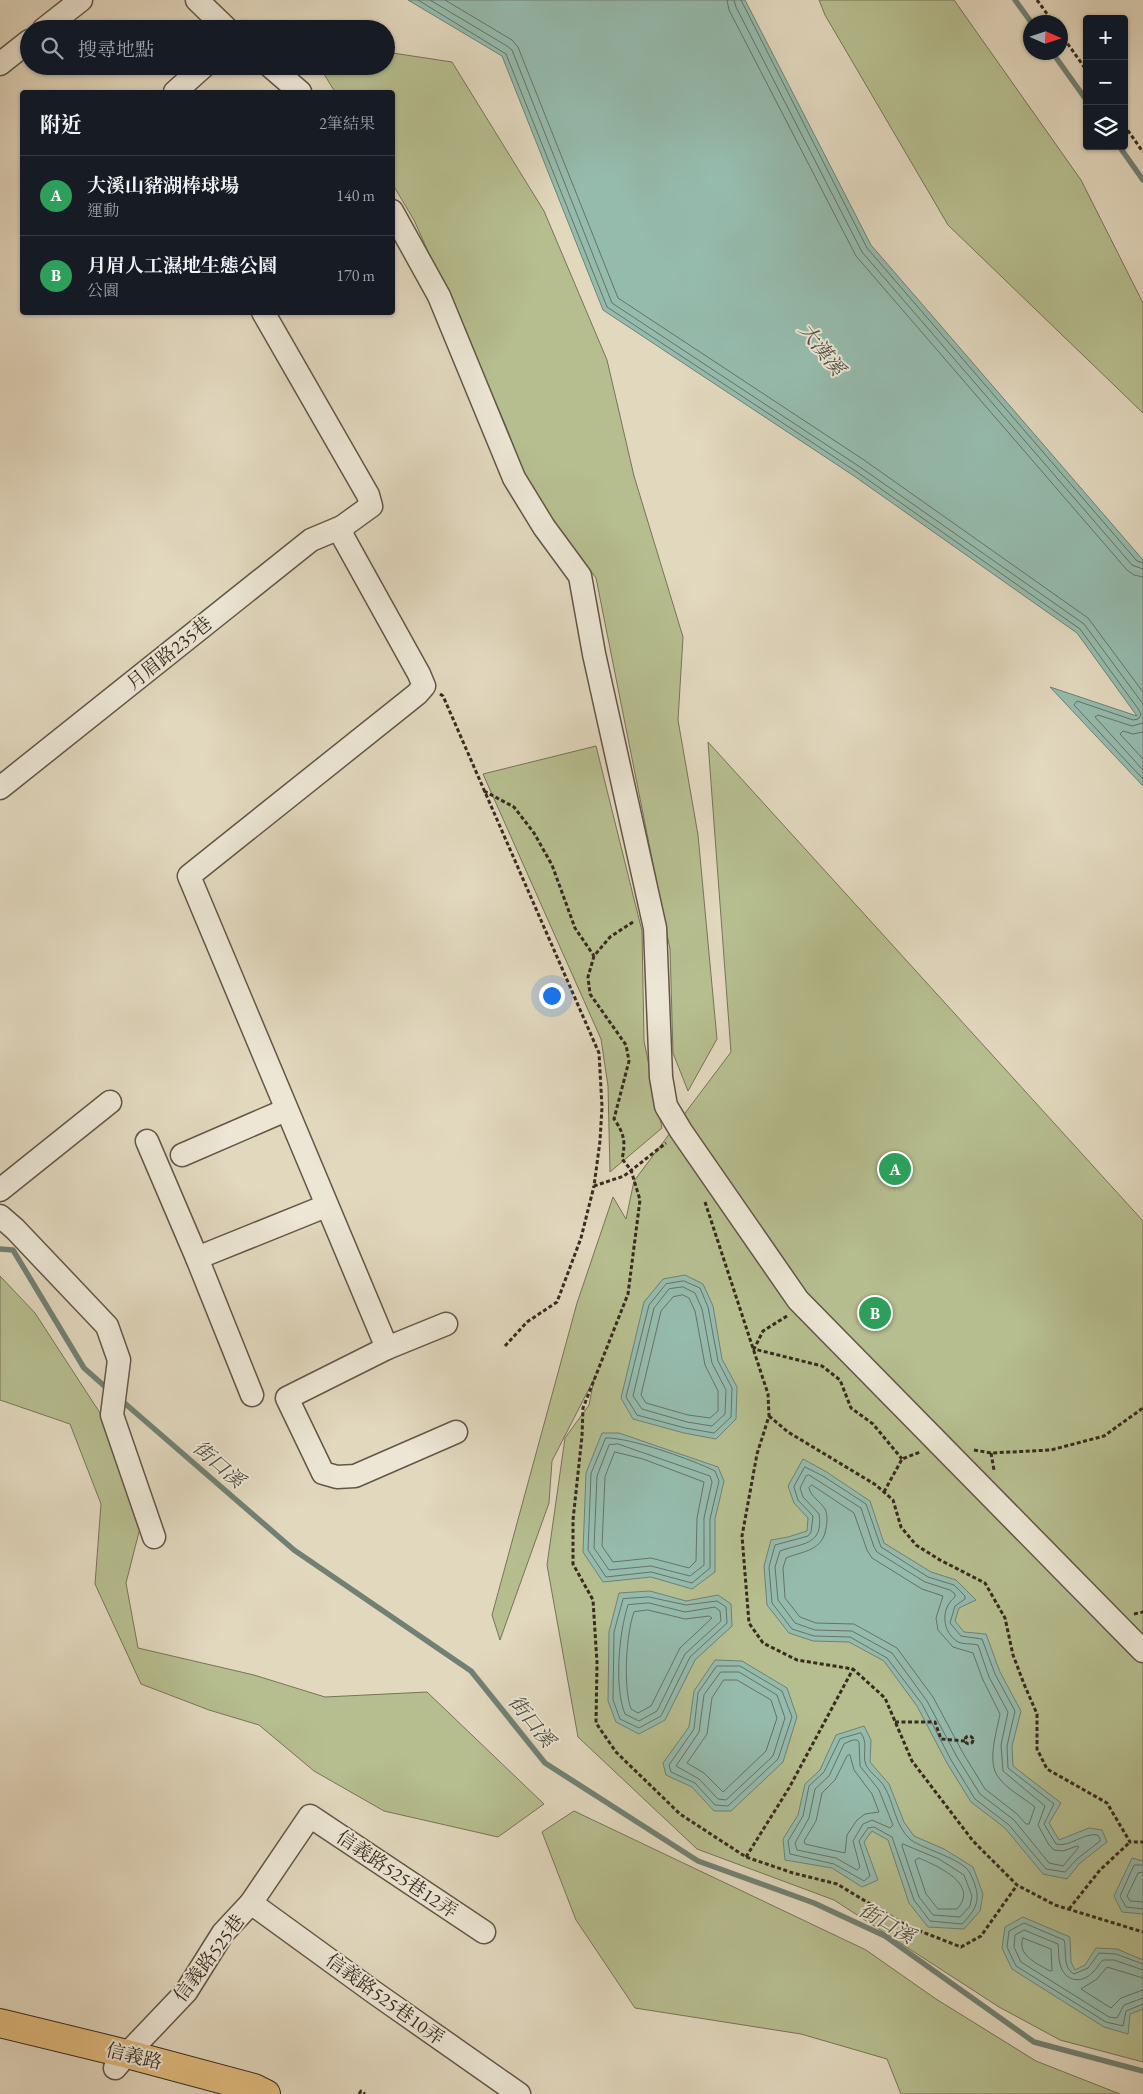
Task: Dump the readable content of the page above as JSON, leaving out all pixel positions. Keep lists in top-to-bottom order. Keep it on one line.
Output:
{"streets":{"main road":["信義路"],"street":["月眉路235巷","信義路525巷12弄","信義路525巷","信義路525巷10弄"]},"crossings":[["信義路525巷12弄","信義路525巷"],["信義路525巷","信義路525巷10弄"],["信義路525巷","信義路"]],"water":["大漢溪","街口溪"],"north":"right","page":{"map_buttons":["+","−"],"search":"搜尋地點","heading":["附近","2筆結果"],"list":[{"mark":"A","name":"大溪山豬湖棒球場","note":"運動","value":"140 m"},{"mark":"B","name":"月眉人工濕地生態公園","note":"公園","value":"170 m"}],"pins":["A","B"]}}
